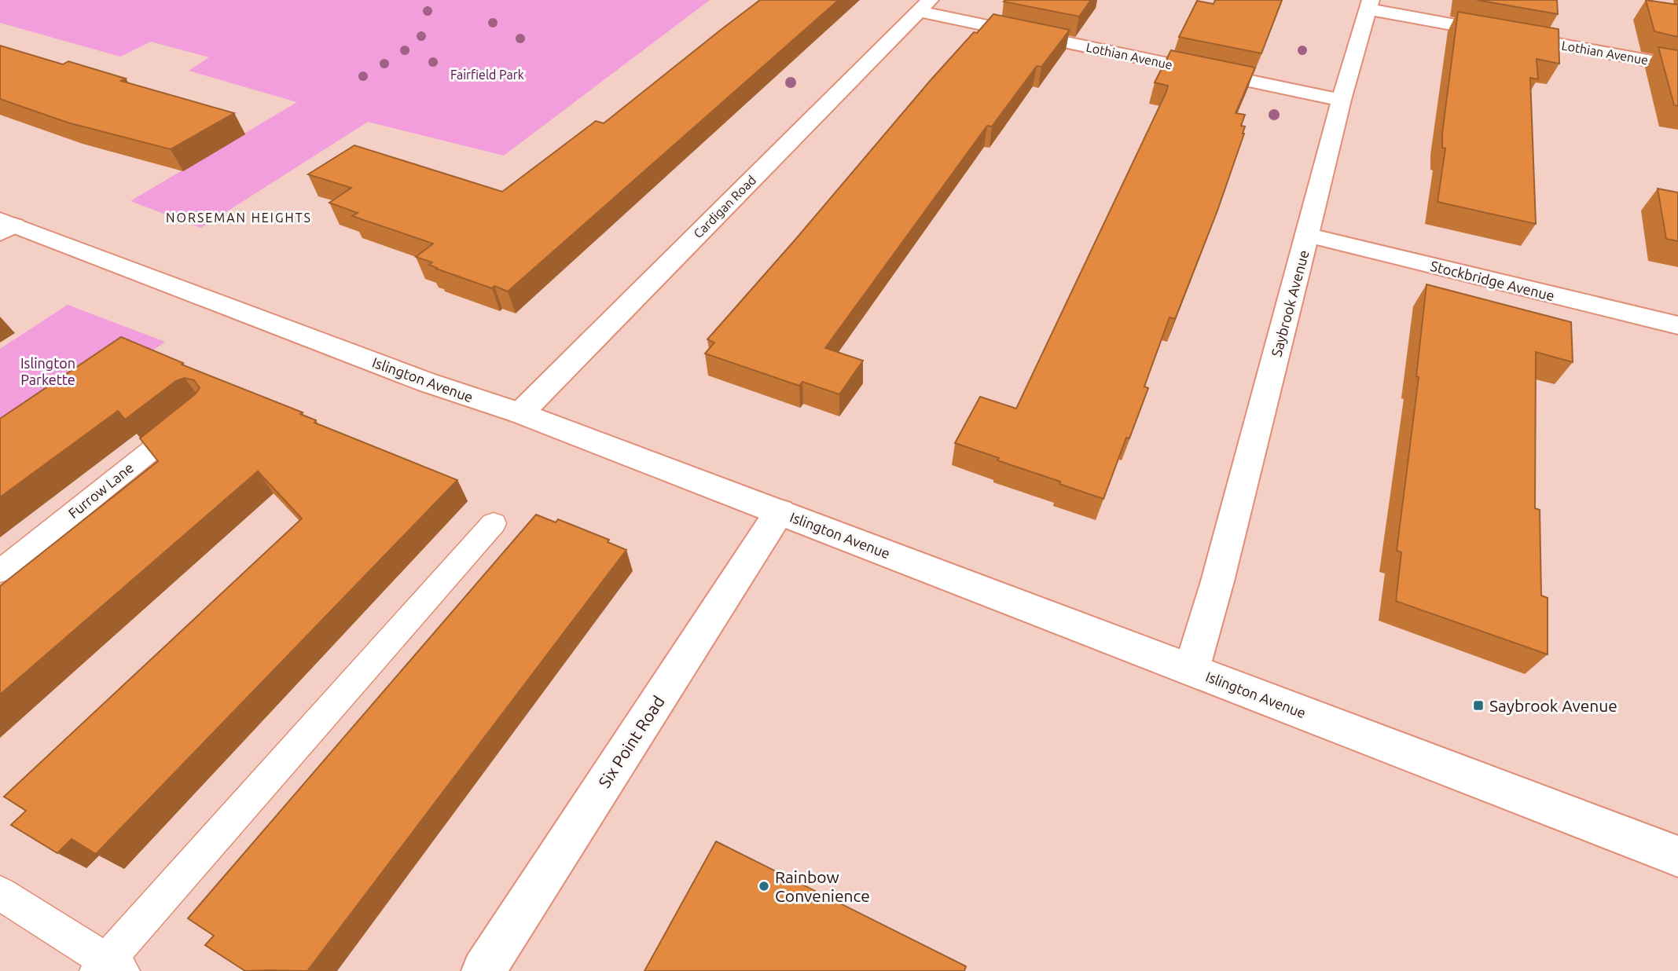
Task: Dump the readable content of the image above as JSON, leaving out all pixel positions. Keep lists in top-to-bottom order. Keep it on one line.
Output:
{"streets":{"street":["Lothian Avenue","Cardigan Road","Stockbridge Avenue","Saybrook Avenue","Islington Avenue","Six Point Road"],"lane":["Furrow Lane"]},"crossings":[["Lothian Avenue","Cardigan Road"],["Lothian Avenue","Saybrook Avenue"],["Cardigan Road","Islington Avenue"],["Stockbridge Avenue","Saybrook Avenue"],["Saybrook Avenue","Islington Avenue"],["Islington Avenue","Six Point Road"]],"districts":["NORSEMAN HEIGHTS"],"parks":["Fairfield Park","Islington Parkette"],"places":{"transit":["Saybrook Avenue"],"other":["Rainbow Convenience"]}}
